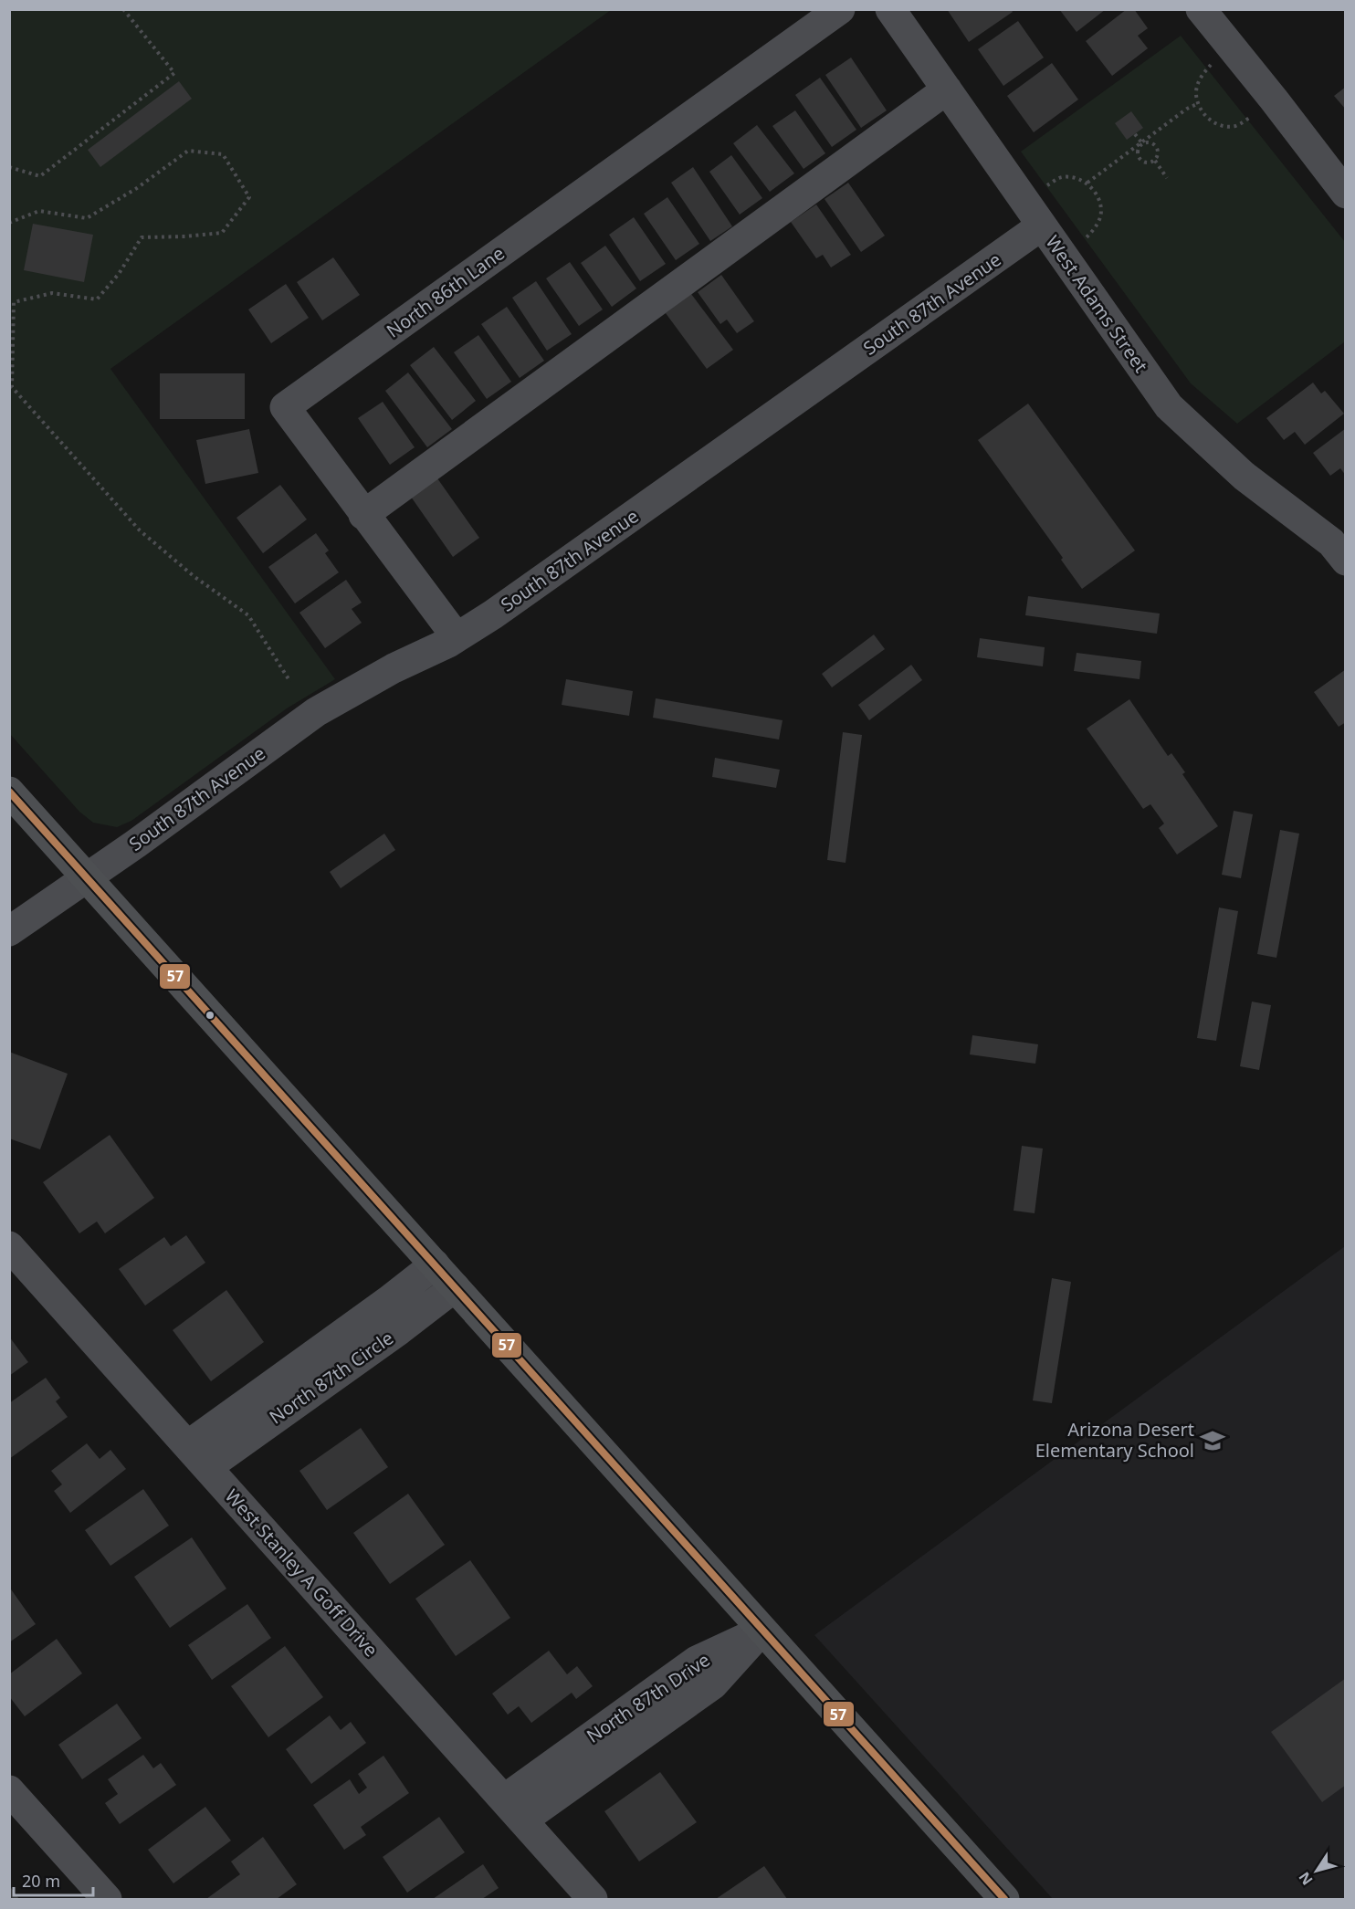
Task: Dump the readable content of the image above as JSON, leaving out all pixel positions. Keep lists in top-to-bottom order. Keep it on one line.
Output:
{"streets":{"street":["North 86th Lane","South 87th Avenue","West Adams Street","North 87th Circle","West Stanley A Goff Drive","North 87th Drive"]},"crossings":[["North 86th Lane","South 87th Avenue"],["South 87th Avenue","West Adams Street"],["North 87th Circle","West Stanley A Goff Drive"],["West Stanley A Goff Drive","North 87th Drive"]],"places":{"school or university":["Arizona Desert Elementary School"]},"lines":["transit line 57"],"scale_bar":"20 m","north":"bottom left"}
